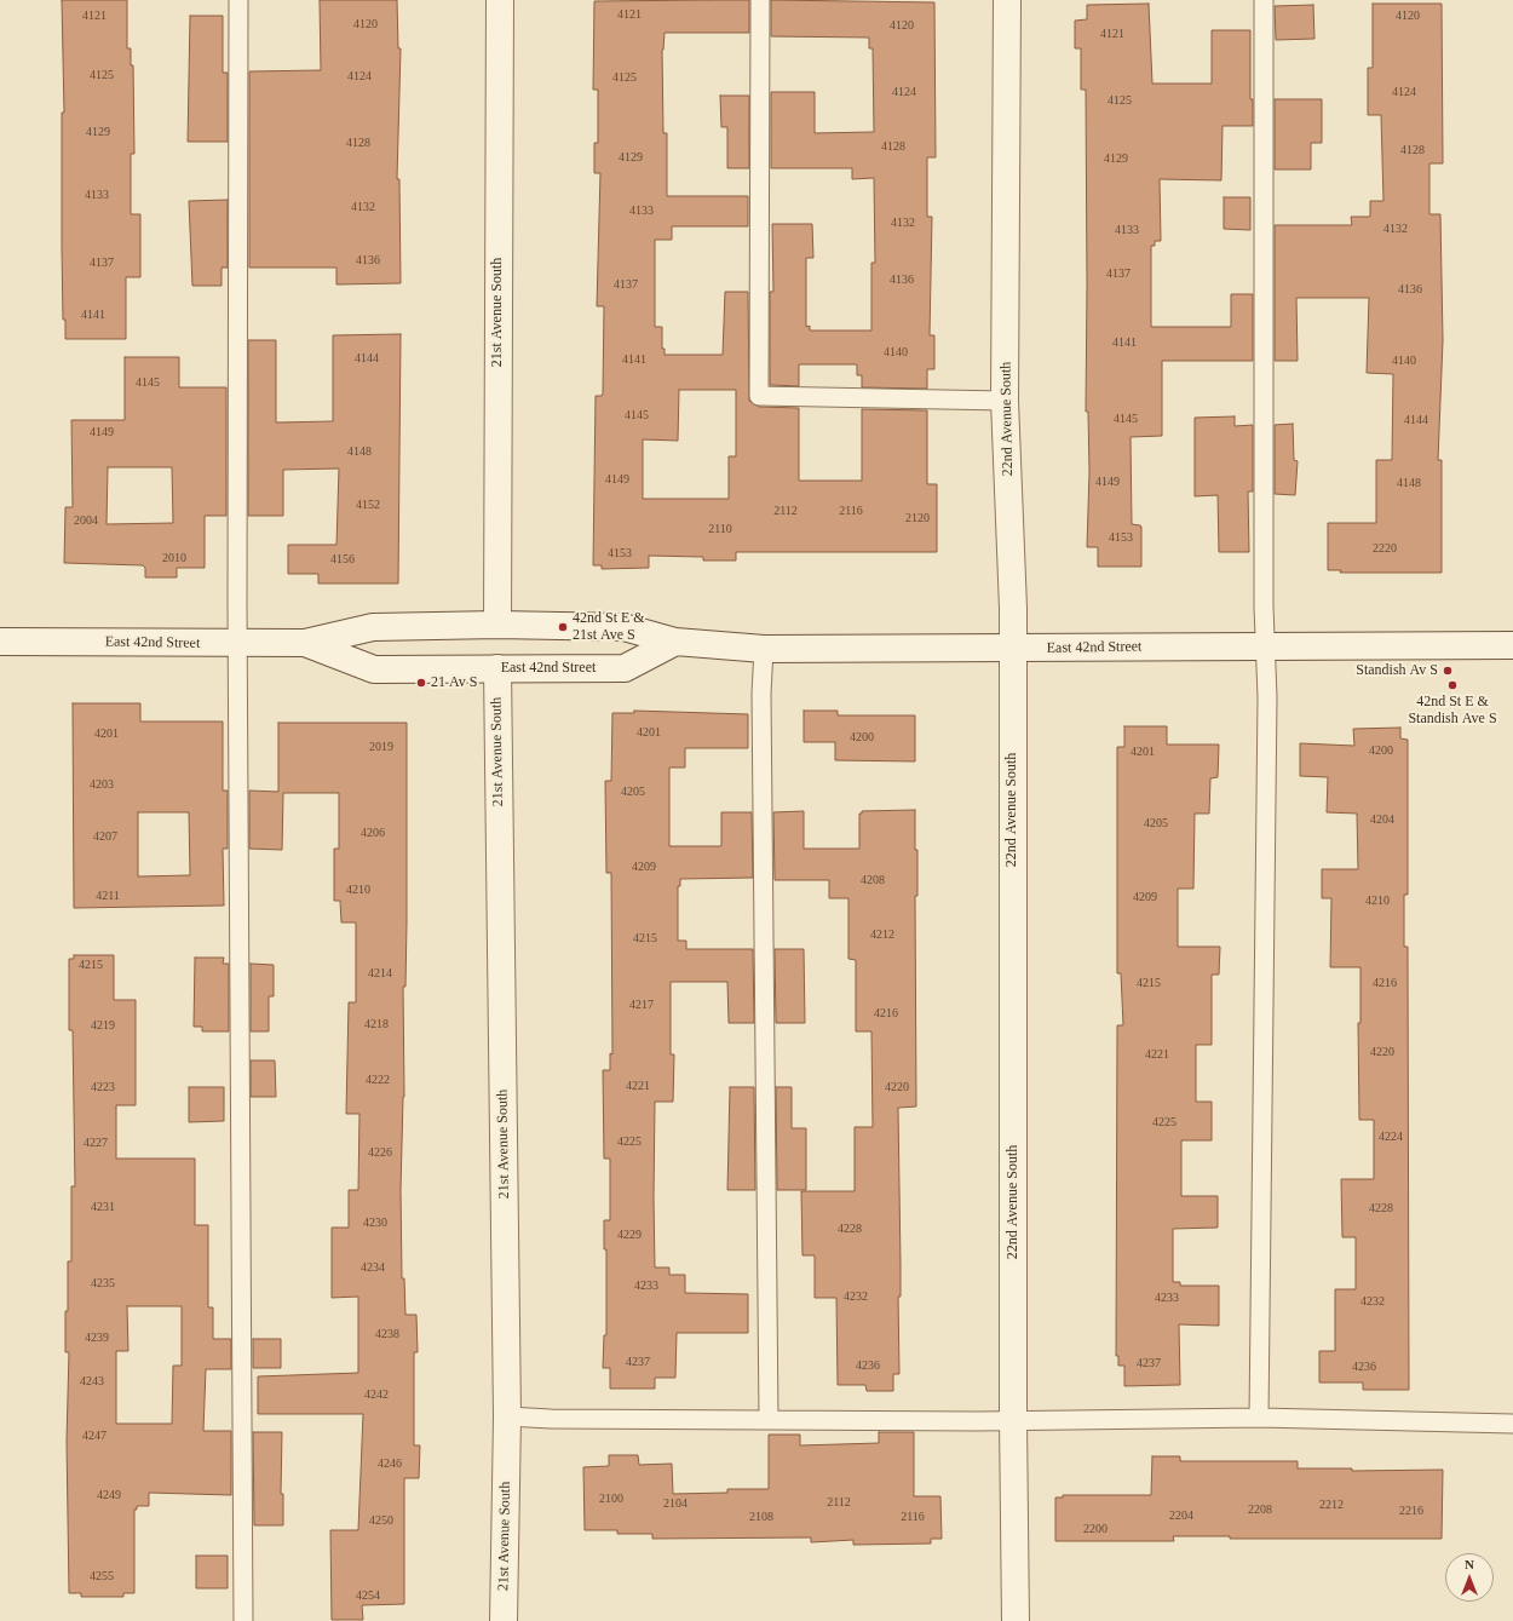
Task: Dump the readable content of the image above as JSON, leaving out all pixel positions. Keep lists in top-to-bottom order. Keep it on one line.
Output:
{"streets":{"street":["21st Avenue South","22nd Avenue South","East 42nd Street"]},"crossings":[["21st Avenue South","East 42nd Street"],["22nd Avenue South","East 42nd Street"]],"places":["42nd St E & 21st Ave S","Standish Av S","21 Av S","42nd St E & Standish Ave S"],"house_numbers":["4121","4121","4120","4120","4120","4121","4125","4124","4125","4124","4124","4125","4129","4128","4128","4128","4129","4129","4133","4132","4133","4132","4132","4133","4136","4137","4137","4136","4137","4136","4141","4141","4140","4144","4141","4140","4145","4145","4145","4144","4149","4148","4149","4149","4148","4152","2112","2116","2120","2004","2110","4153","2220","4153","2010","4156","4201","4201","4200","2019","4200","4201","4203","4205","4204","4205","4206","4207","4209","4208","4210","4211","4209","4210","4212","4215","4215","4214","4215","4216","4217","4216","4218","4219","4220","4221","4222","4221","4223","4220","4225","4224","4225","4227","4226","4231","4228","4230","4228","4229","4234","4235","4233","4232","4233","4232","4238","4239","4237","4237","4236","4236","4243","4242","4247","4246","4249","2100","2112","2104","2212","2208","2216","2204","2108","2116","4250","2200","4255","4254"],"north":"top"}
